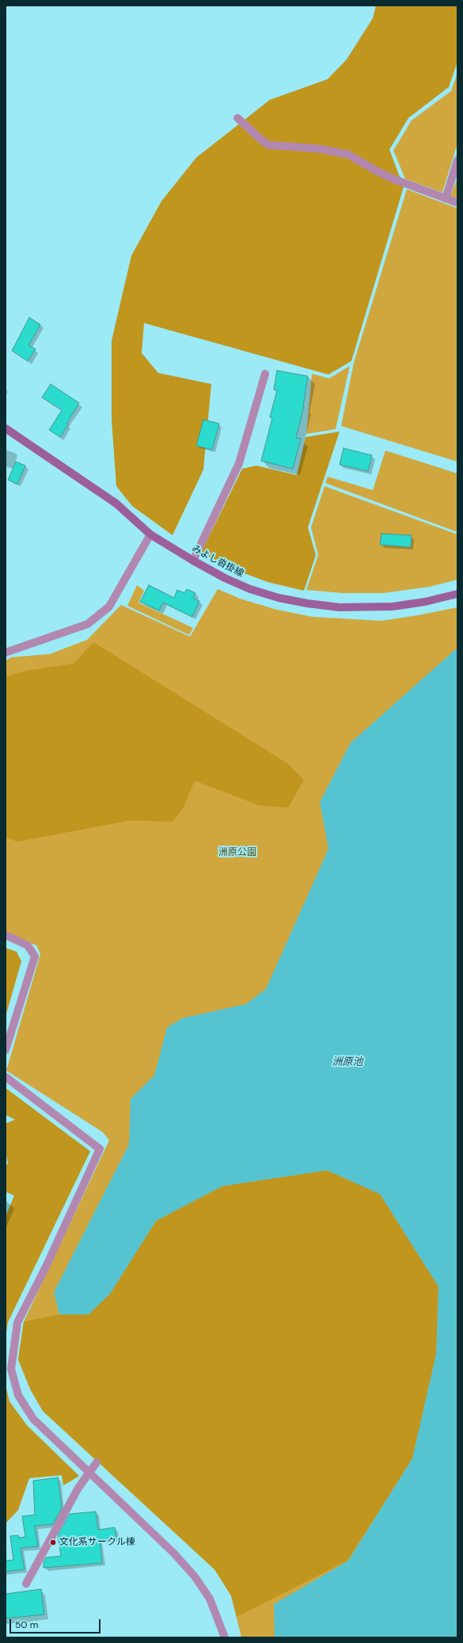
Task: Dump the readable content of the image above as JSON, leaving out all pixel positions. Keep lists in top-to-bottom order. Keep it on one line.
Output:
{"streets":{"main road":["みよし沓掛線"]},"water":["洲原池"],"parks":["洲原公園"],"places":["文化系サークル棟"],"scale_bar":"50 m"}
